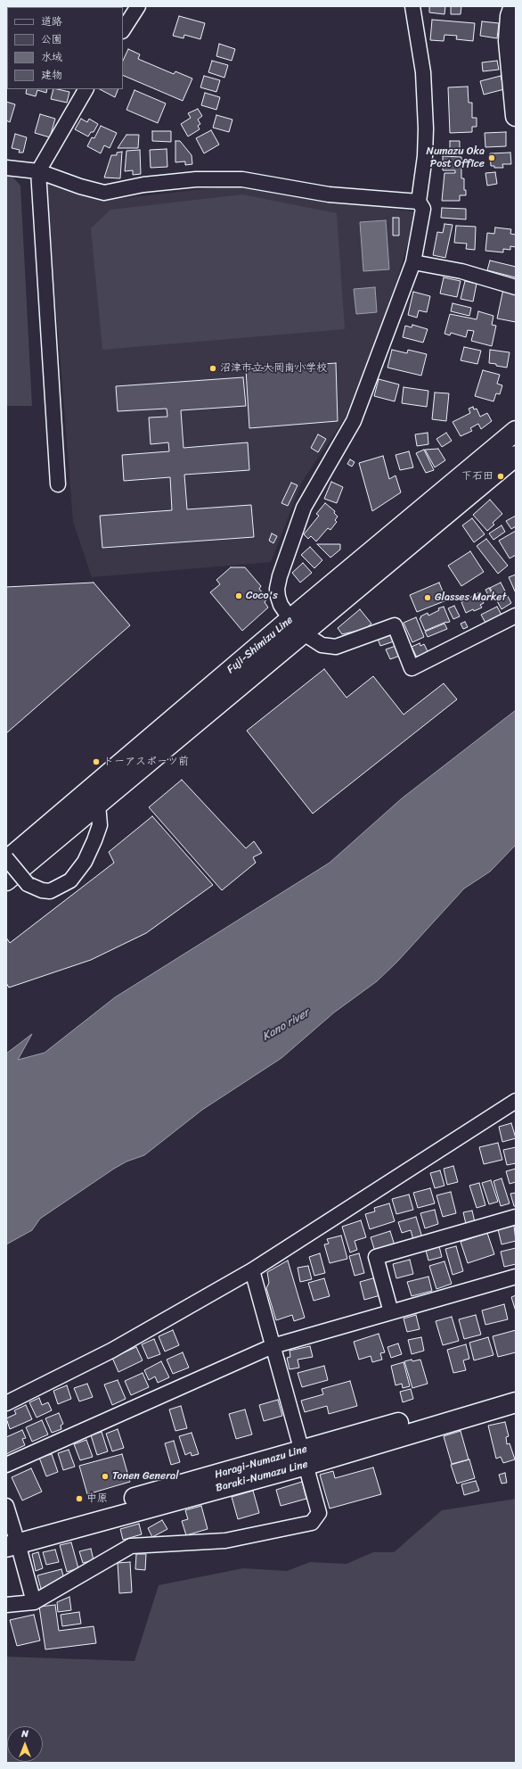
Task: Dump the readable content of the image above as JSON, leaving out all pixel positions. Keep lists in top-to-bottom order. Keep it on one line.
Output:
{"streets":{"main road":["Fuji-Shimizu Line","Haragi-Numazu Line","Baraki-Numazu Line"]},"crossings":[["Haragi-Numazu Line","Baraki-Numazu Line"]],"water":["Kano river"],"places":["Numazu Oka Post Office","沼津市立大岡南小学校","下石田","Coco's","Glasses Market","トーアスポーツ前","Tonen General","中原"],"legend":["道路","公園","水域","建物"],"north":"top"}
